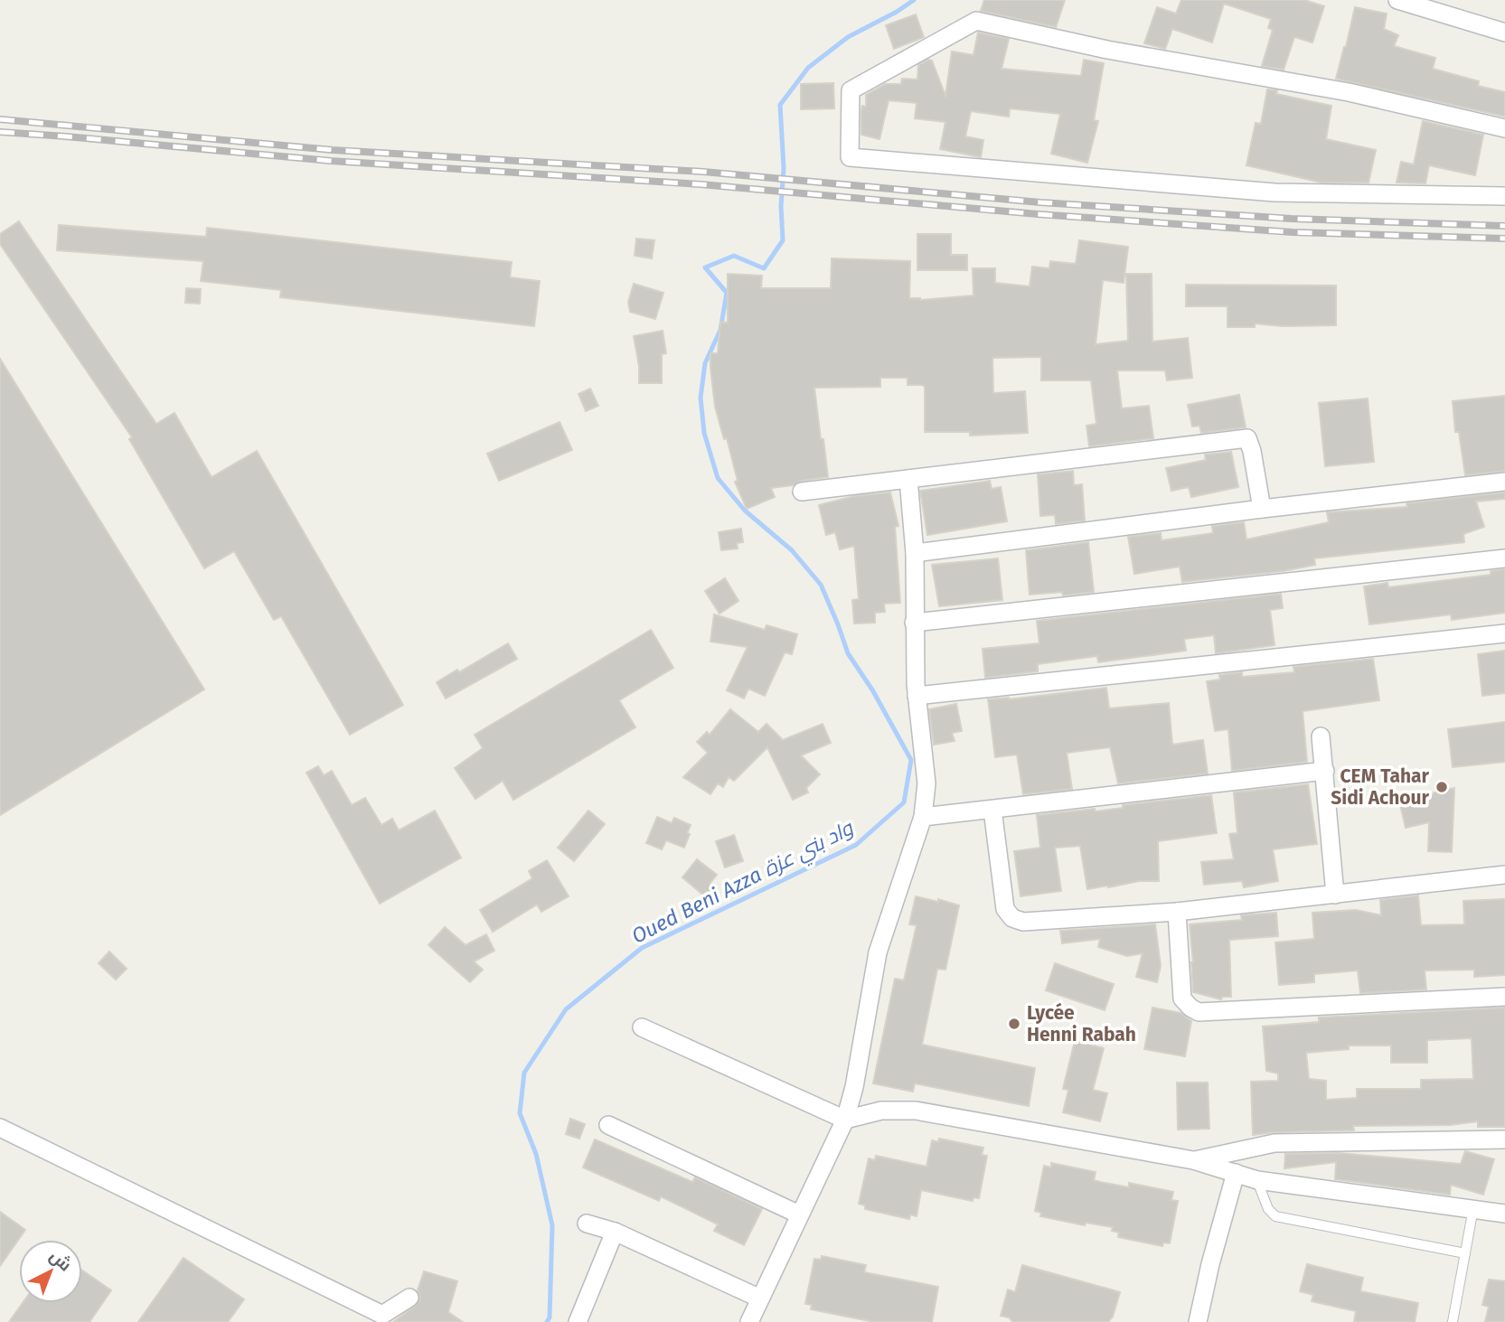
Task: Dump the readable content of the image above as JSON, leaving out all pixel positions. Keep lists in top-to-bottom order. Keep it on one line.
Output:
{"water":["Oued Beni Azza واد بني عزة"],"places":["CEM Tahar Sidi Achour","Lycée Henni Rabah"],"north":"top right"}
